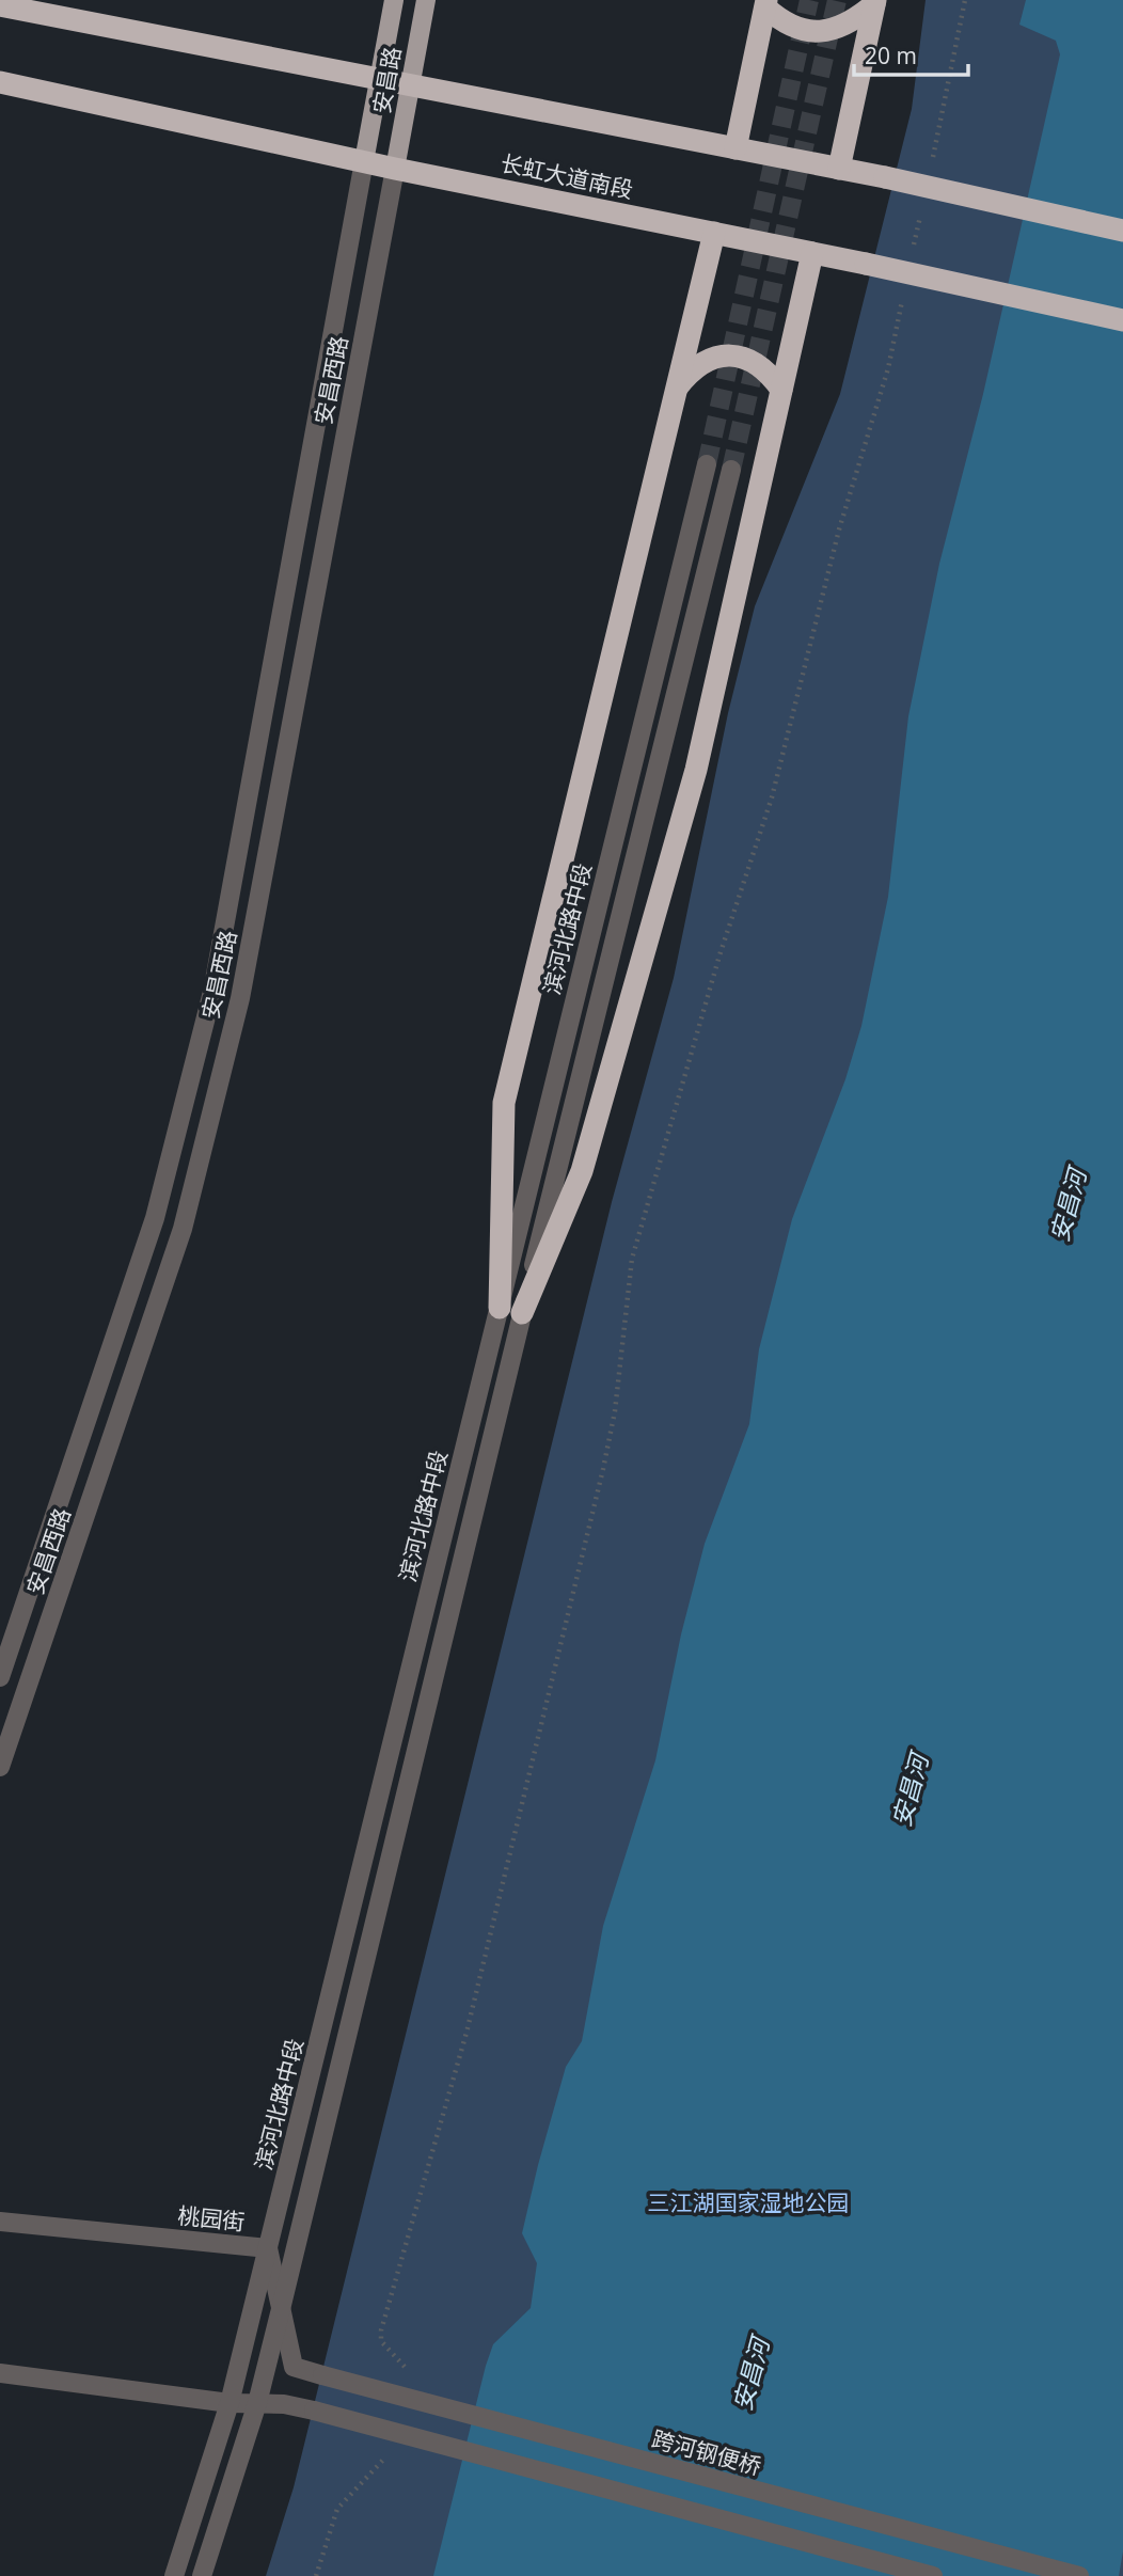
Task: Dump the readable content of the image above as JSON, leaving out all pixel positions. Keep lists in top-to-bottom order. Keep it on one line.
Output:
{"streets":{"highway":["长虹大道南段"],"main road":["安昌路"],"street":["安昌西路","滨河北路中段","桃园街","跨河钢便桥"]},"crossings":[["安昌路","长虹大道南段"],["安昌路","安昌西路"],["长虹大道南段","安昌西路"],["滨河北路中段","桃园街"],["桃园街","跨河钢便桥"]],"water":["安昌河"],"parks":["三江湖国家湿地公园"],"scale_bar":"20 m"}
